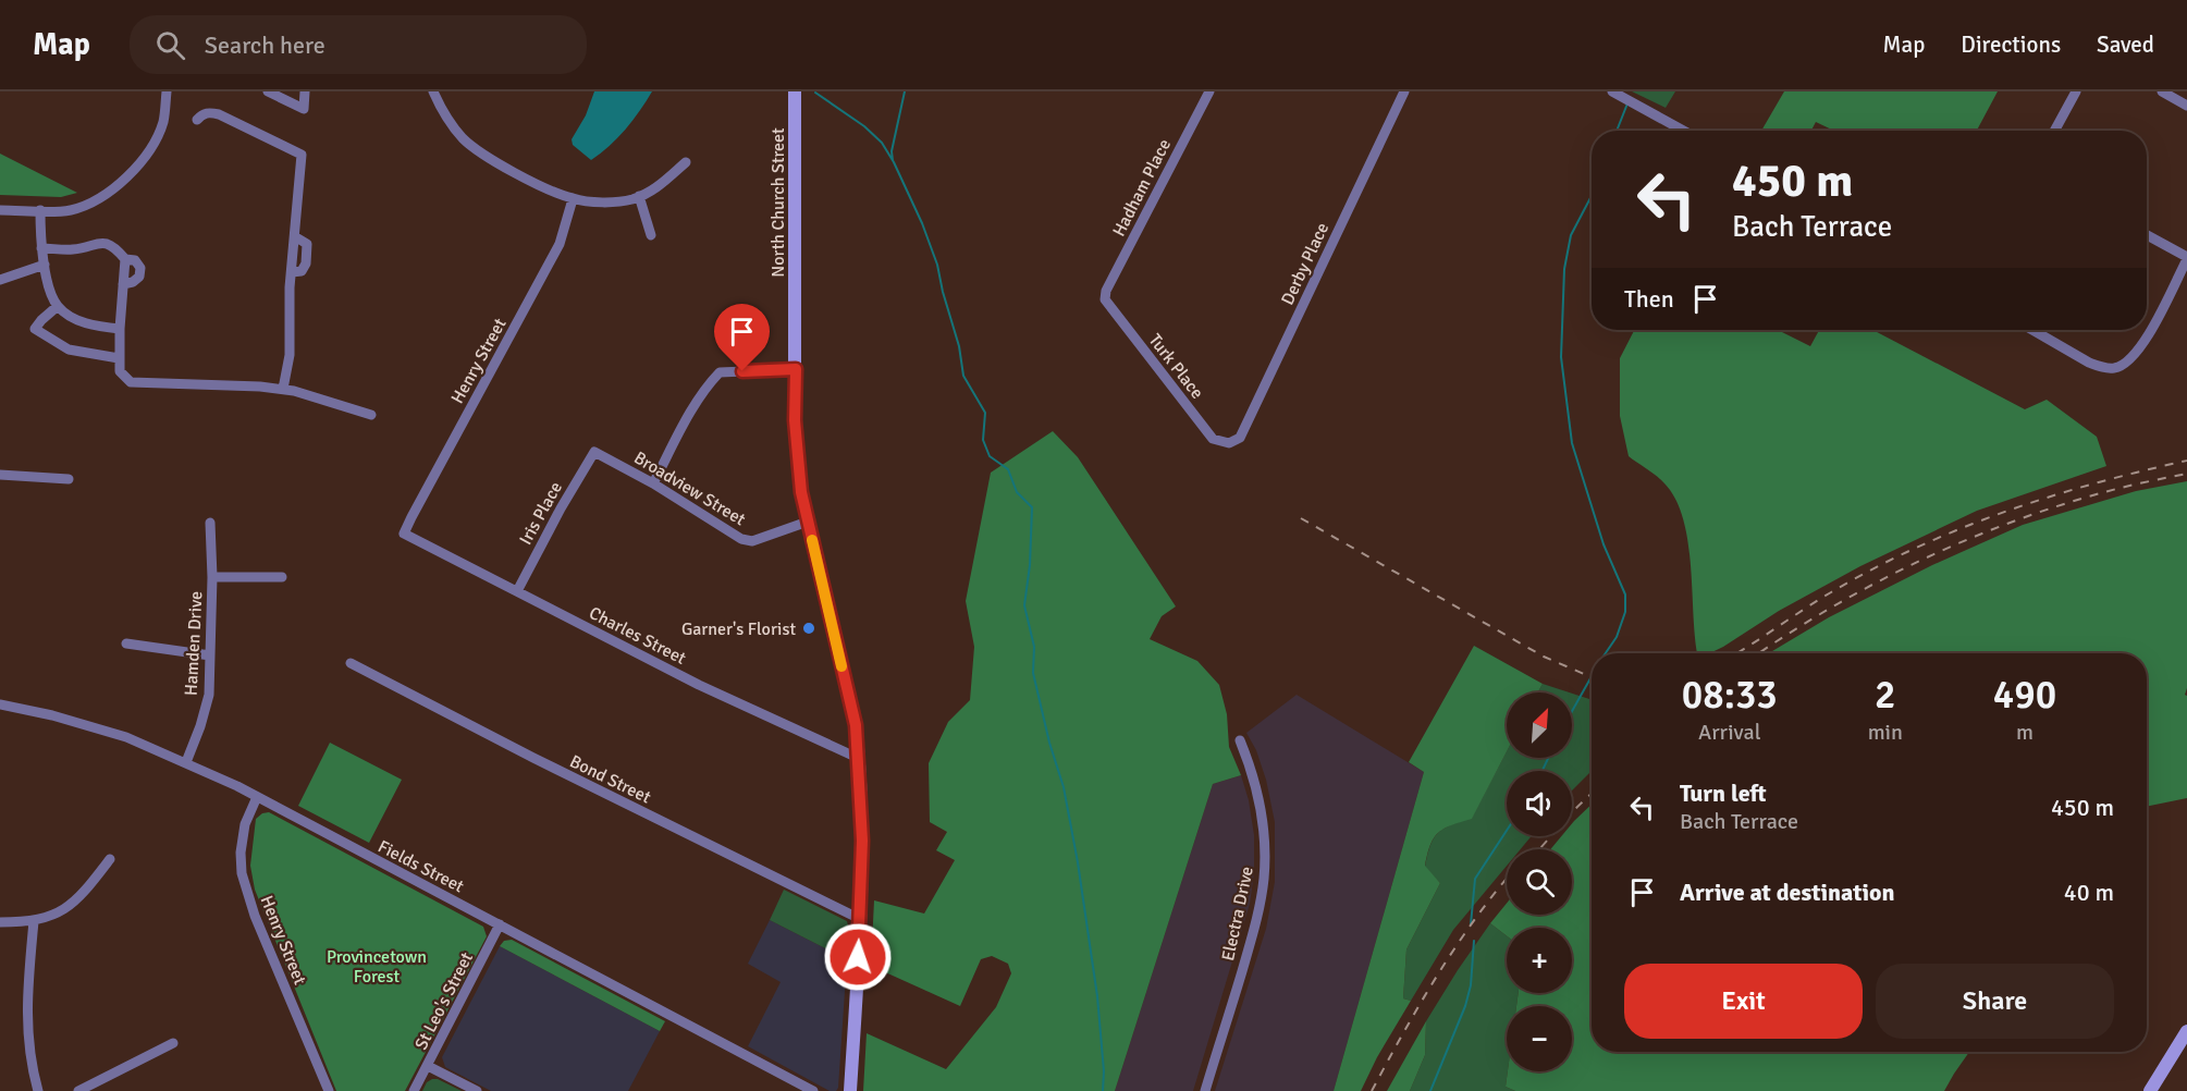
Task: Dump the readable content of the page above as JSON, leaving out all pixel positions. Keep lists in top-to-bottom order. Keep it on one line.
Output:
{"streets":{"main road":["North Church Street"],"street":["Hadham Place","Derby Place","Henry Street","Turk Place","Broadview Street","Iris Place","Charles Street","Hamden Drive","Bond Street","Fields Street","Electra Drive","St Leo's Street"]},"crossings":[["Hadham Place","Turk Place"],["North Church Street","Broadview Street"],["North Church Street","Charles Street"],["North Church Street","Bond Street"],["Derby Place","Turk Place"],["Henry Street","Charles Street"],["Henry Street","Fields Street"],["Broadview Street","Iris Place"],["Iris Place","Charles Street"],["Hamden Drive","Fields Street"],["Fields Street","St Leo's Street"]],"parks":["Provincetown Forest"],"places":["Garner's Florist"],"north":"top right","page":{"header":"Map","search":"Search here","nav":["Map","Directions","Saved"],"turn":["450 m","Bach Terrace"],"then":"Then","eta":["08:33","Arrival","2","min","490","m"],"map_buttons":["+","−"],"list":[{"name":"Turn left","note":"Bach Terrace","value":"450 m"},{"name":"Arrive at destination","value":"40 m"}],"buttons":["Exit","Share"]}}
